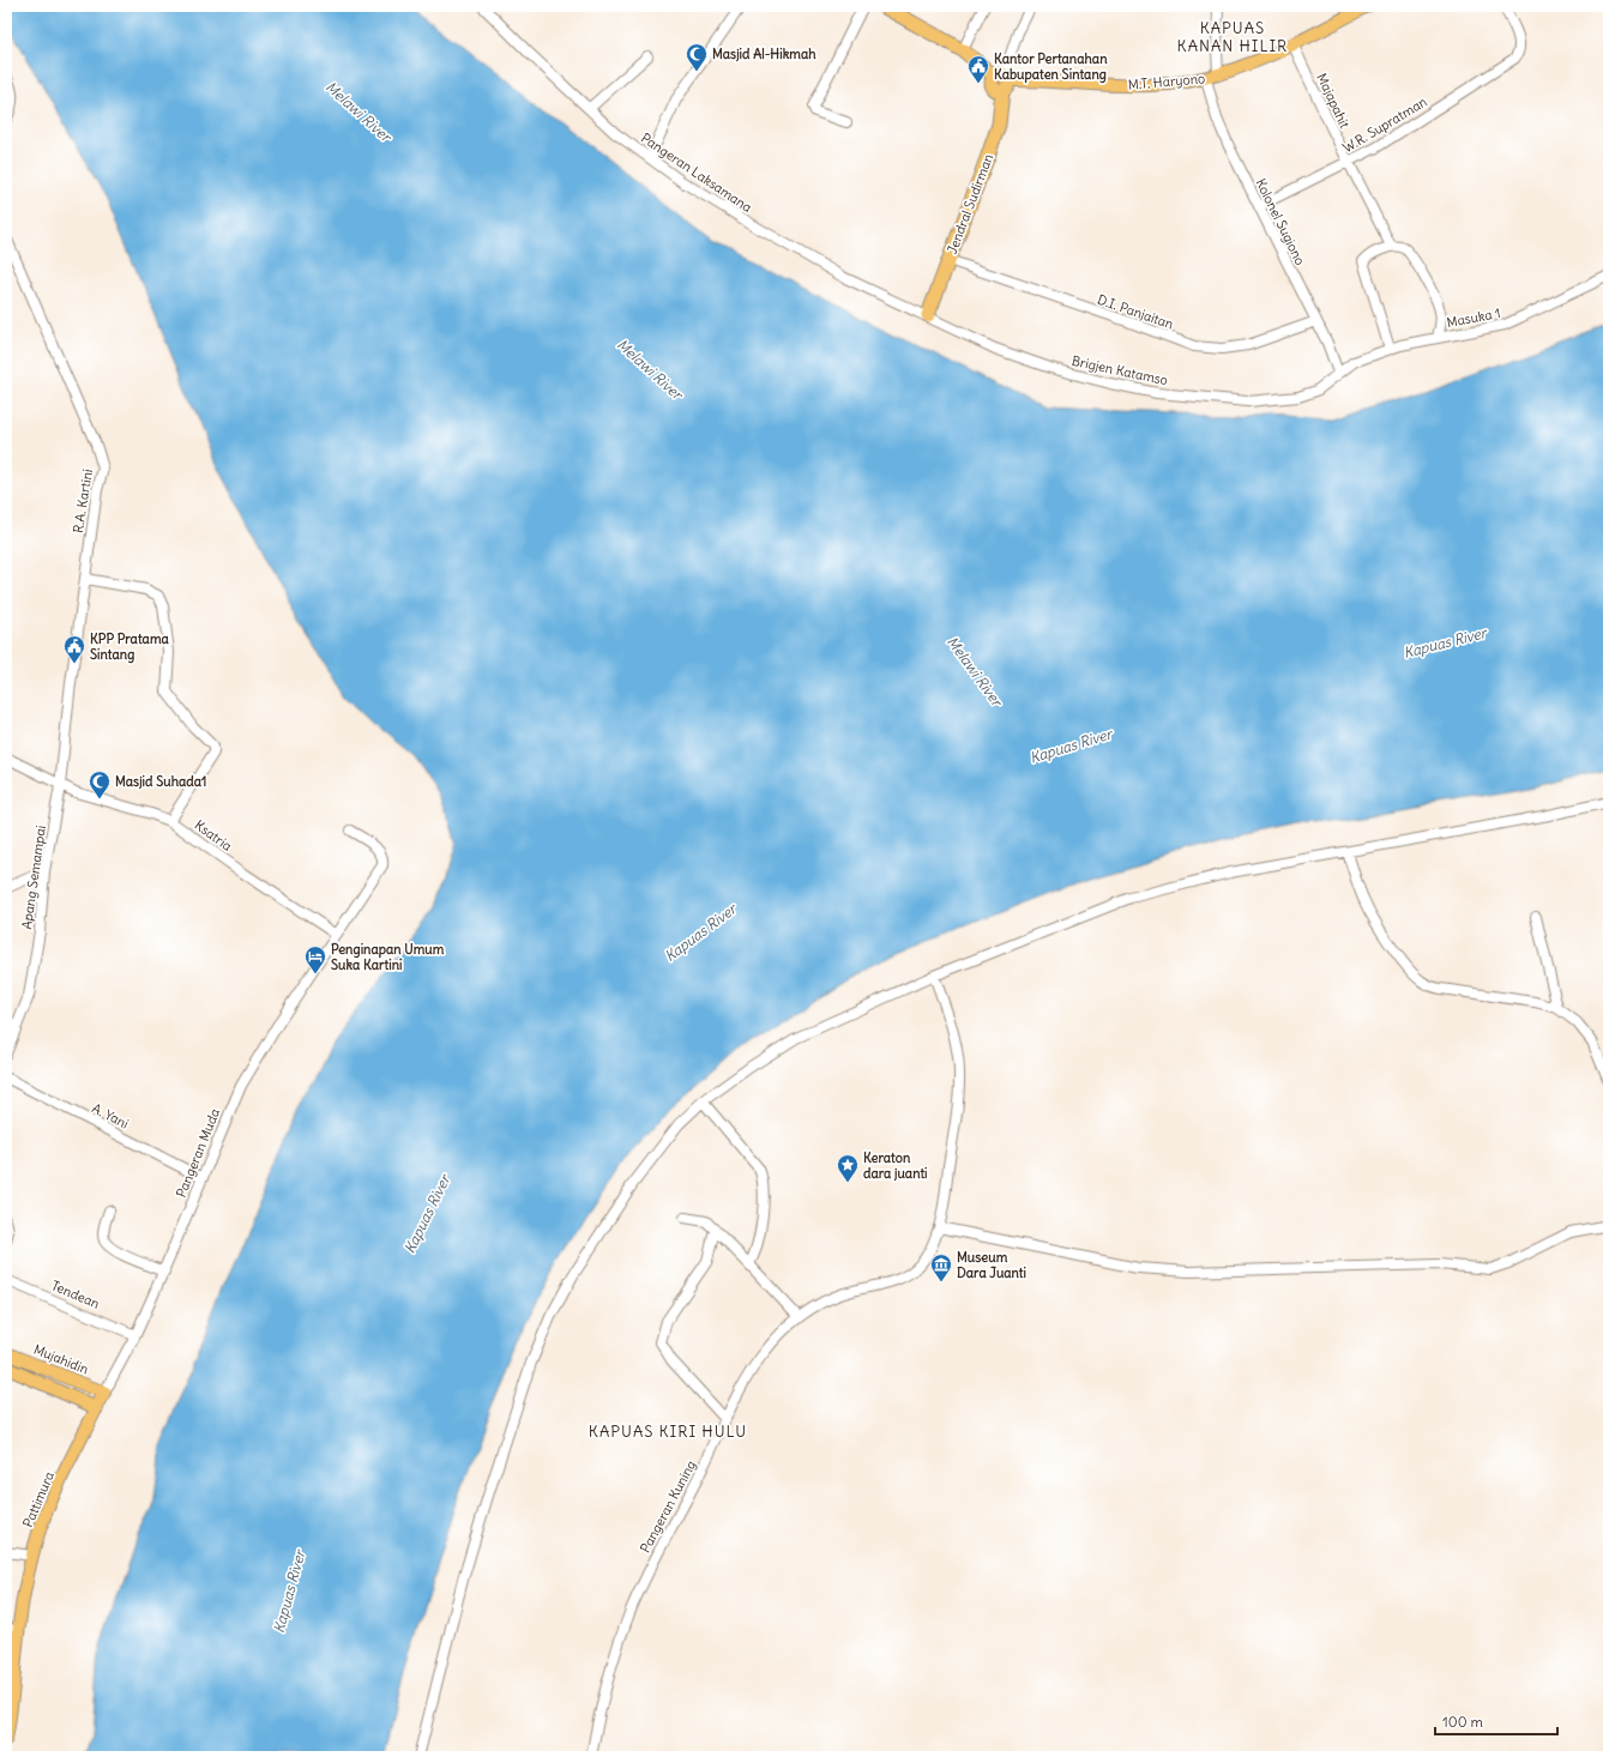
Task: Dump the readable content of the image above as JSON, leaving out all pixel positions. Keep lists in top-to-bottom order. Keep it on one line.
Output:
{"streets":{"highway":["Jendral Sudirman"],"main road":["M.T. Haryono","Mujahidin","Pattimura"],"street":["Majapahit","W.R. Supratman","Pangeran Laksamana","Kolonel Sugiono","D.I. Panjaitan","Masuka 1","Brigjen Katamso","R.A. Kartini","Ksatria","Apang Semampai","A. Yani","Pangeran Muda","Tendean","Pangeran Kuning"]},"crossings":[["M.T. Haryono","Majapahit"],["M.T. Haryono","Jendral Sudirman"],["M.T. Haryono","Kolonel Sugiono"],["Majapahit","W.R. Supratman"],["W.R. Supratman","Kolonel Sugiono"],["Pangeran Laksamana","Jendral Sudirman"],["Pangeran Laksamana","Brigjen Katamso"],["Jendral Sudirman","D.I. Panjaitan"],["Jendral Sudirman","Brigjen Katamso"],["Kolonel Sugiono","D.I. Panjaitan"],["Kolonel Sugiono","Masuka 1"],["Kolonel Sugiono","Brigjen Katamso"],["Masuka 1","Brigjen Katamso"],["R.A. Kartini","Ksatria"],["R.A. Kartini","Apang Semampai"],["Ksatria","Apang Semampai"],["Ksatria","Pangeran Muda"],["A. Yani","Pangeran Muda"],["Pangeran Muda","Tendean"],["Pangeran Muda","Mujahidin"],["Pangeran Muda","Pattimura"],["Mujahidin","Pattimura"]],"districts":["KAPUAS KANAN HILIR","KAPUAS KIRI HULU"],"water":["Melawi River","Kapuas River"],"places":{"mosque":["Masjid Al-Hikmah","Masjid Suhada1"],"public building":["Kantor Pertanahan Kabupaten Sintang","KPP Pratama Sintang"],"hotel":["Penginapan Umum Suka Kartini"],"place":["Keraton dara juanti"],"museum":["Museum Dara Juanti"]},"scale_bar":"100 m"}
